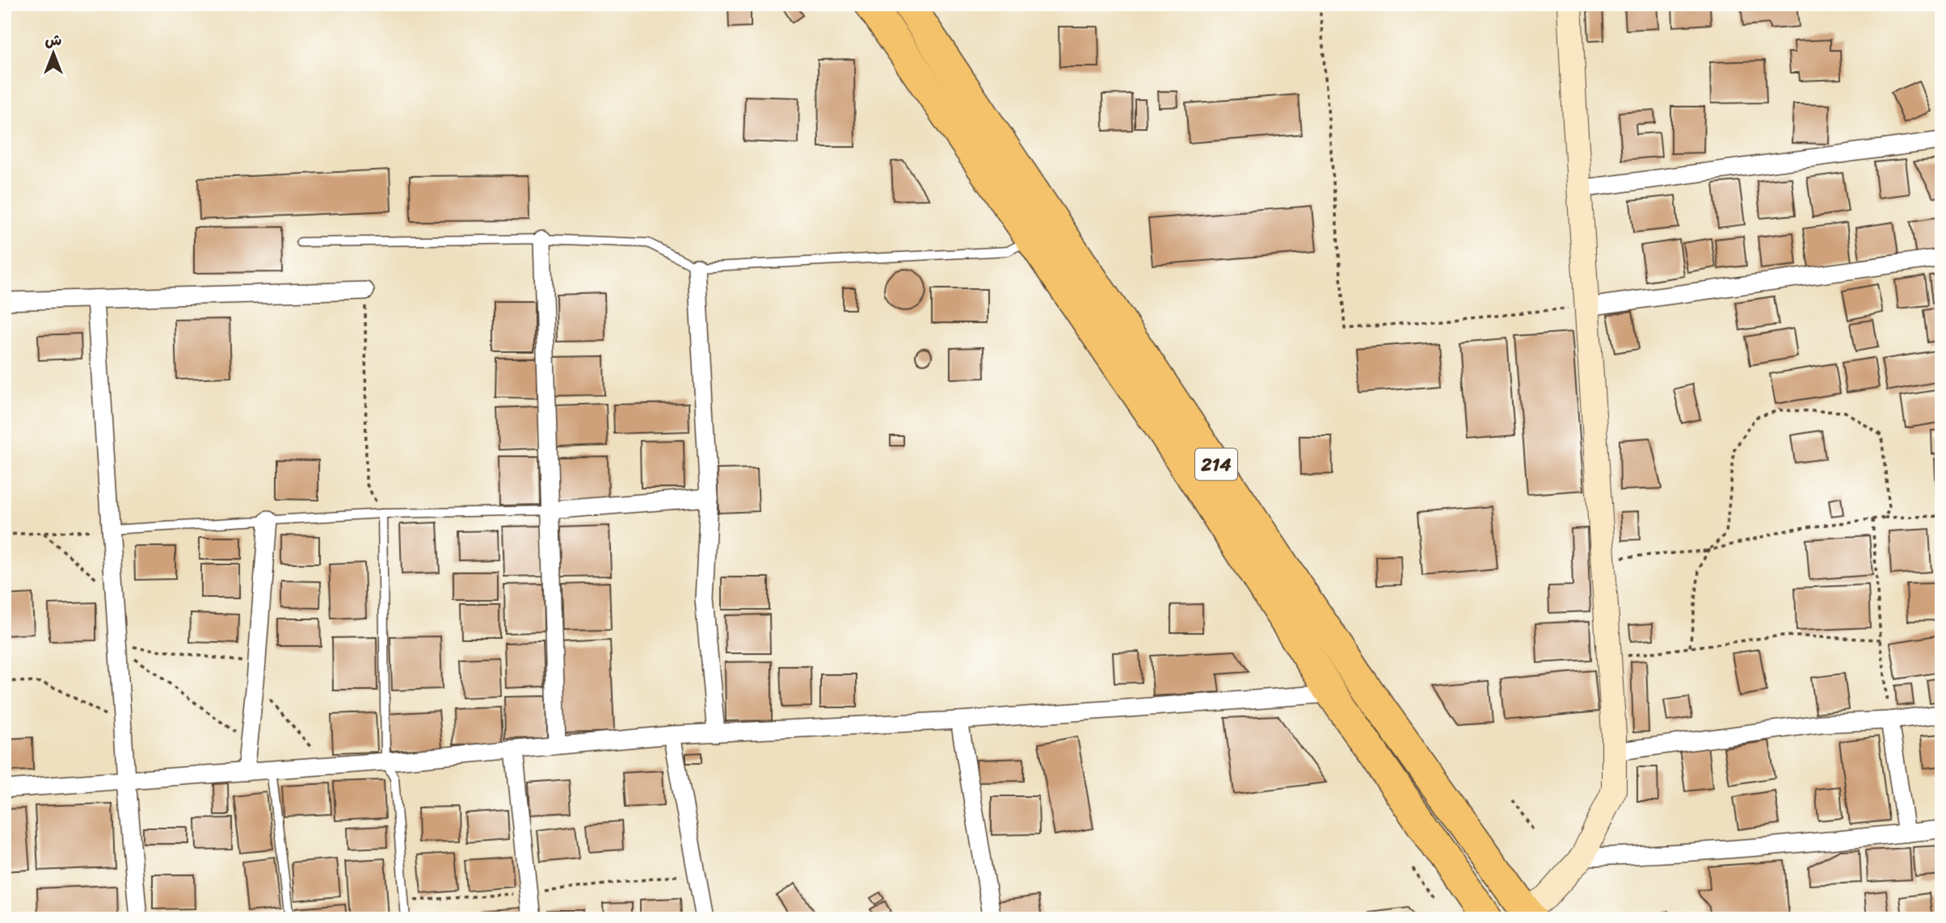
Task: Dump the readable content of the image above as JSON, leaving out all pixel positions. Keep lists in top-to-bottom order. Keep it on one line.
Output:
{"streets":{"highway":["214"]},"north":"top"}
